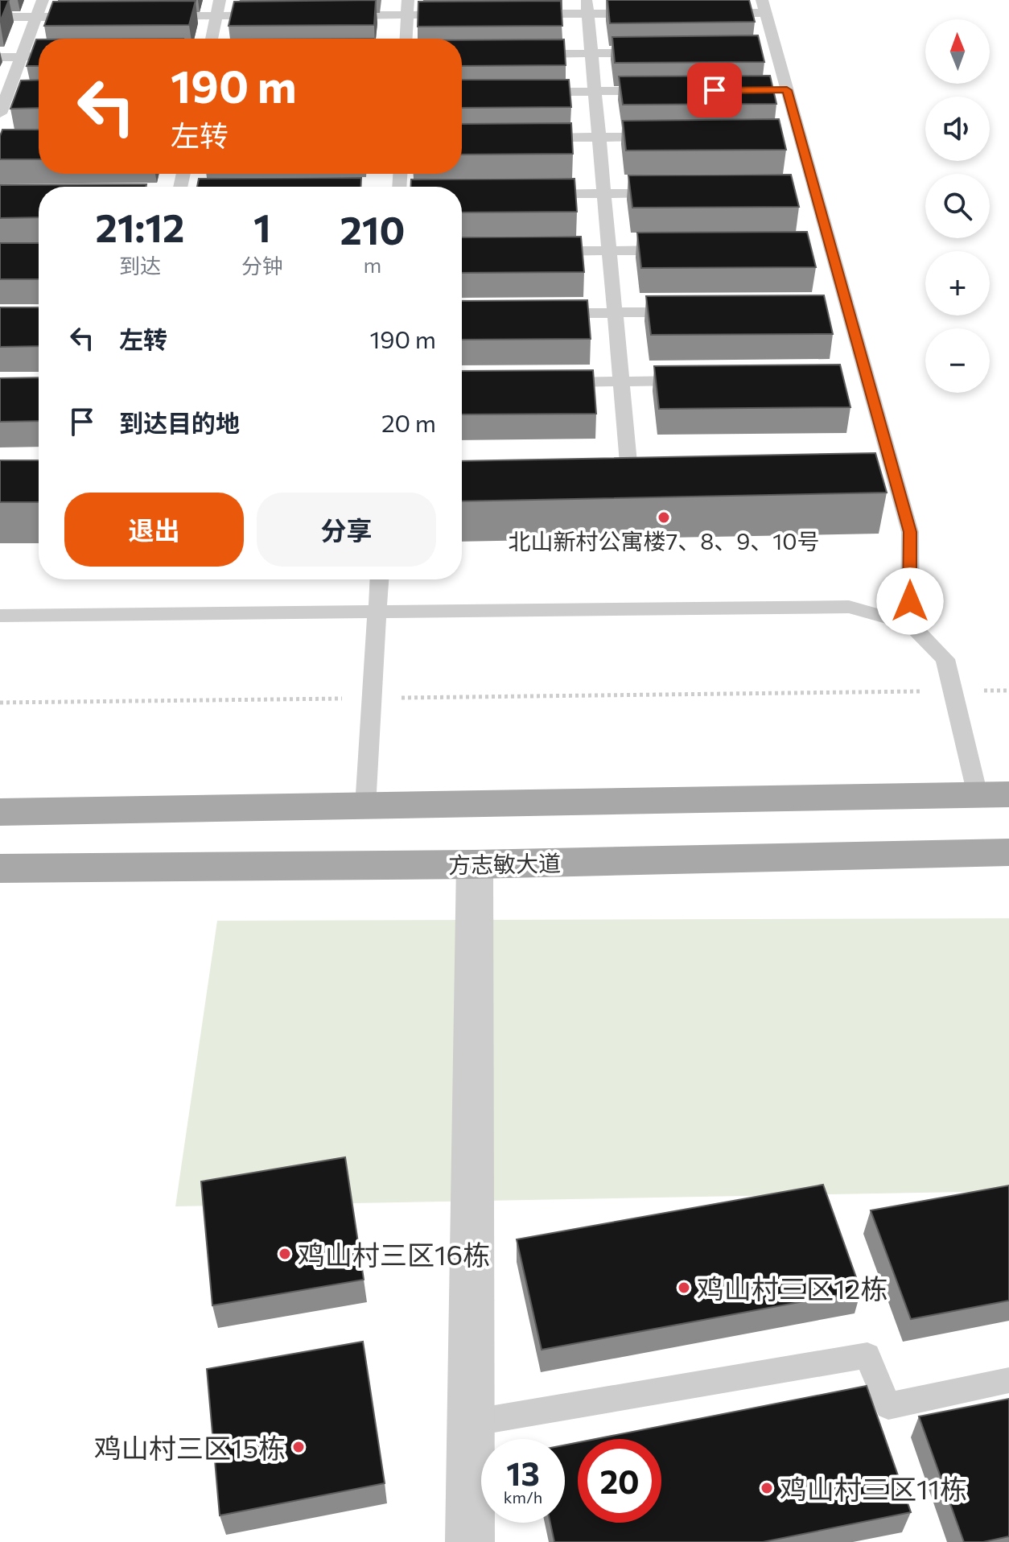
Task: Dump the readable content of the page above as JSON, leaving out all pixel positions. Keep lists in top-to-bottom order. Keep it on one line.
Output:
{"streets":{"main road":["方志敏大道"]},"places":["北山新村公寓楼7、8、9、10号","鸡山村三区16栋","鸡山村三区12栋","鸡山村三区15栋","鸡山村三区11栋"],"north":"top","page":{"map_buttons":["+","−"],"turn":["190 m","左转"],"eta":["21:12","到达","1","分钟","210","m"],"list":[{"name":"左转","value":"190 m"},{"name":"到达目的地","value":"20 m"}],"buttons":["退出","分享"],"speed":"13 km/h","limit":"20"}}
